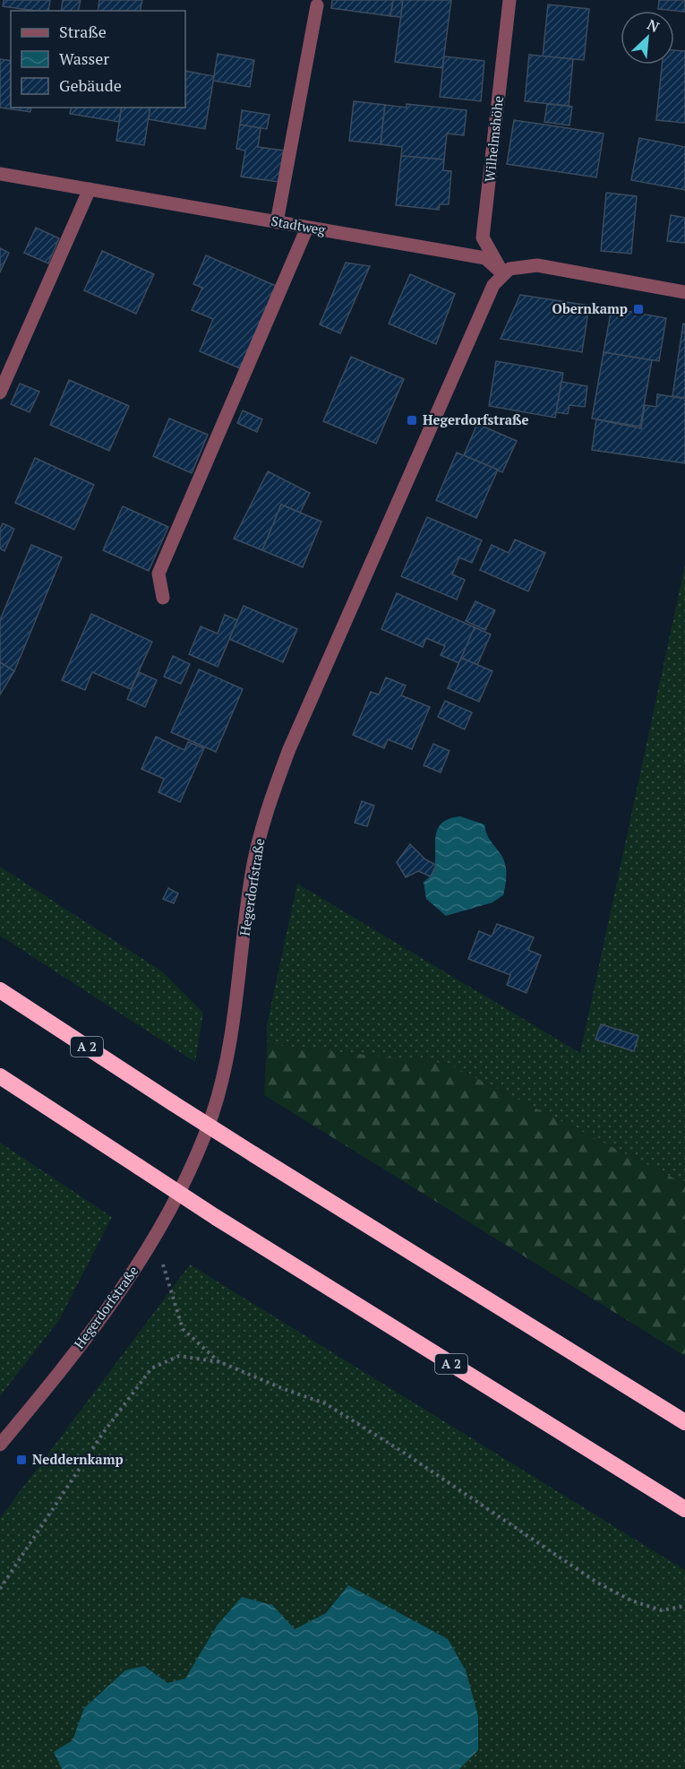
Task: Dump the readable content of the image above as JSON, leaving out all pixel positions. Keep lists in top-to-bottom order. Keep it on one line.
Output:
{"streets":{"highway":["A 2"],"street":["Wilhelmshöhe","Stadtweg","Hegerdorfstraße"]},"crossings":[["Wilhelmshöhe","Stadtweg"],["Wilhelmshöhe","Hegerdorfstraße"],["Stadtweg","Hegerdorfstraße"]],"places":{"transit":["Obernkamp","Hegerdorfstraße","Neddernkamp"]},"legend":["Straße","Wasser","Gebäude"],"north":"top right"}
